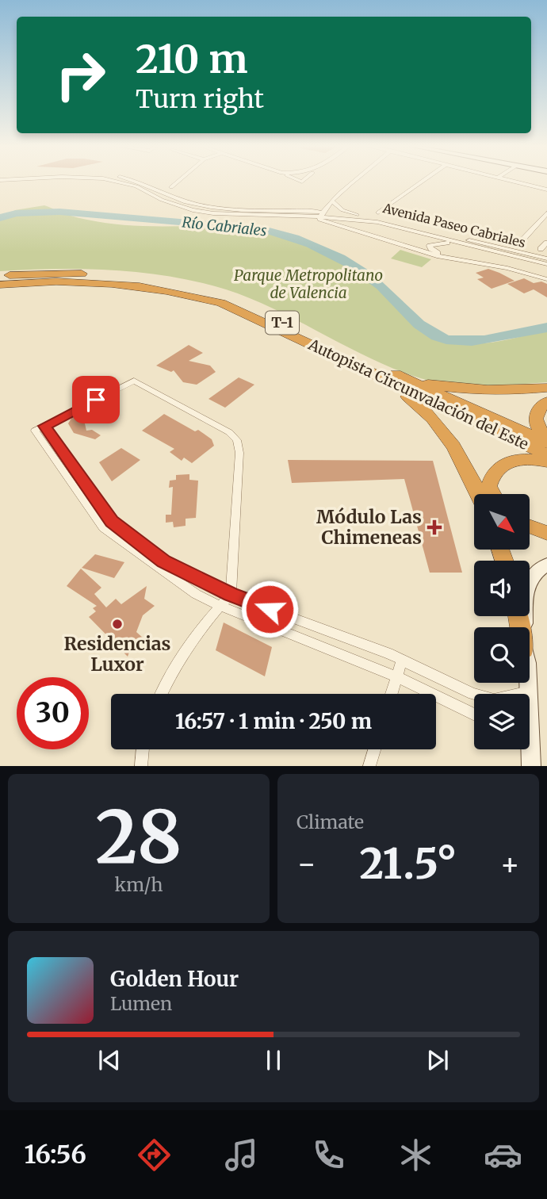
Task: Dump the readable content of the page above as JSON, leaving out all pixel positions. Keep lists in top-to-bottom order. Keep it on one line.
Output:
{"streets":{"highway":["T-1","Autopista Circunvalación del Este"],"street":["Avenida Paseo Cabriales"]},"water":["Río Cabriales"],"parks":["Parque Metropolitano de Valencia"],"places":{"health":["Módulo Las Chimeneas"],"other":["Residencias Luxor"]},"north":"bottom right","page":{"turn":["210 m","Turn right"],"limit":"30","trip":"16:57 · 1 min · 250 m","tile":[["28","km/h"],"Climate"],"heat":["−","21.5°","+"],"song":["Golden Hour","Lumen"],"tabs":"16:56"}}
